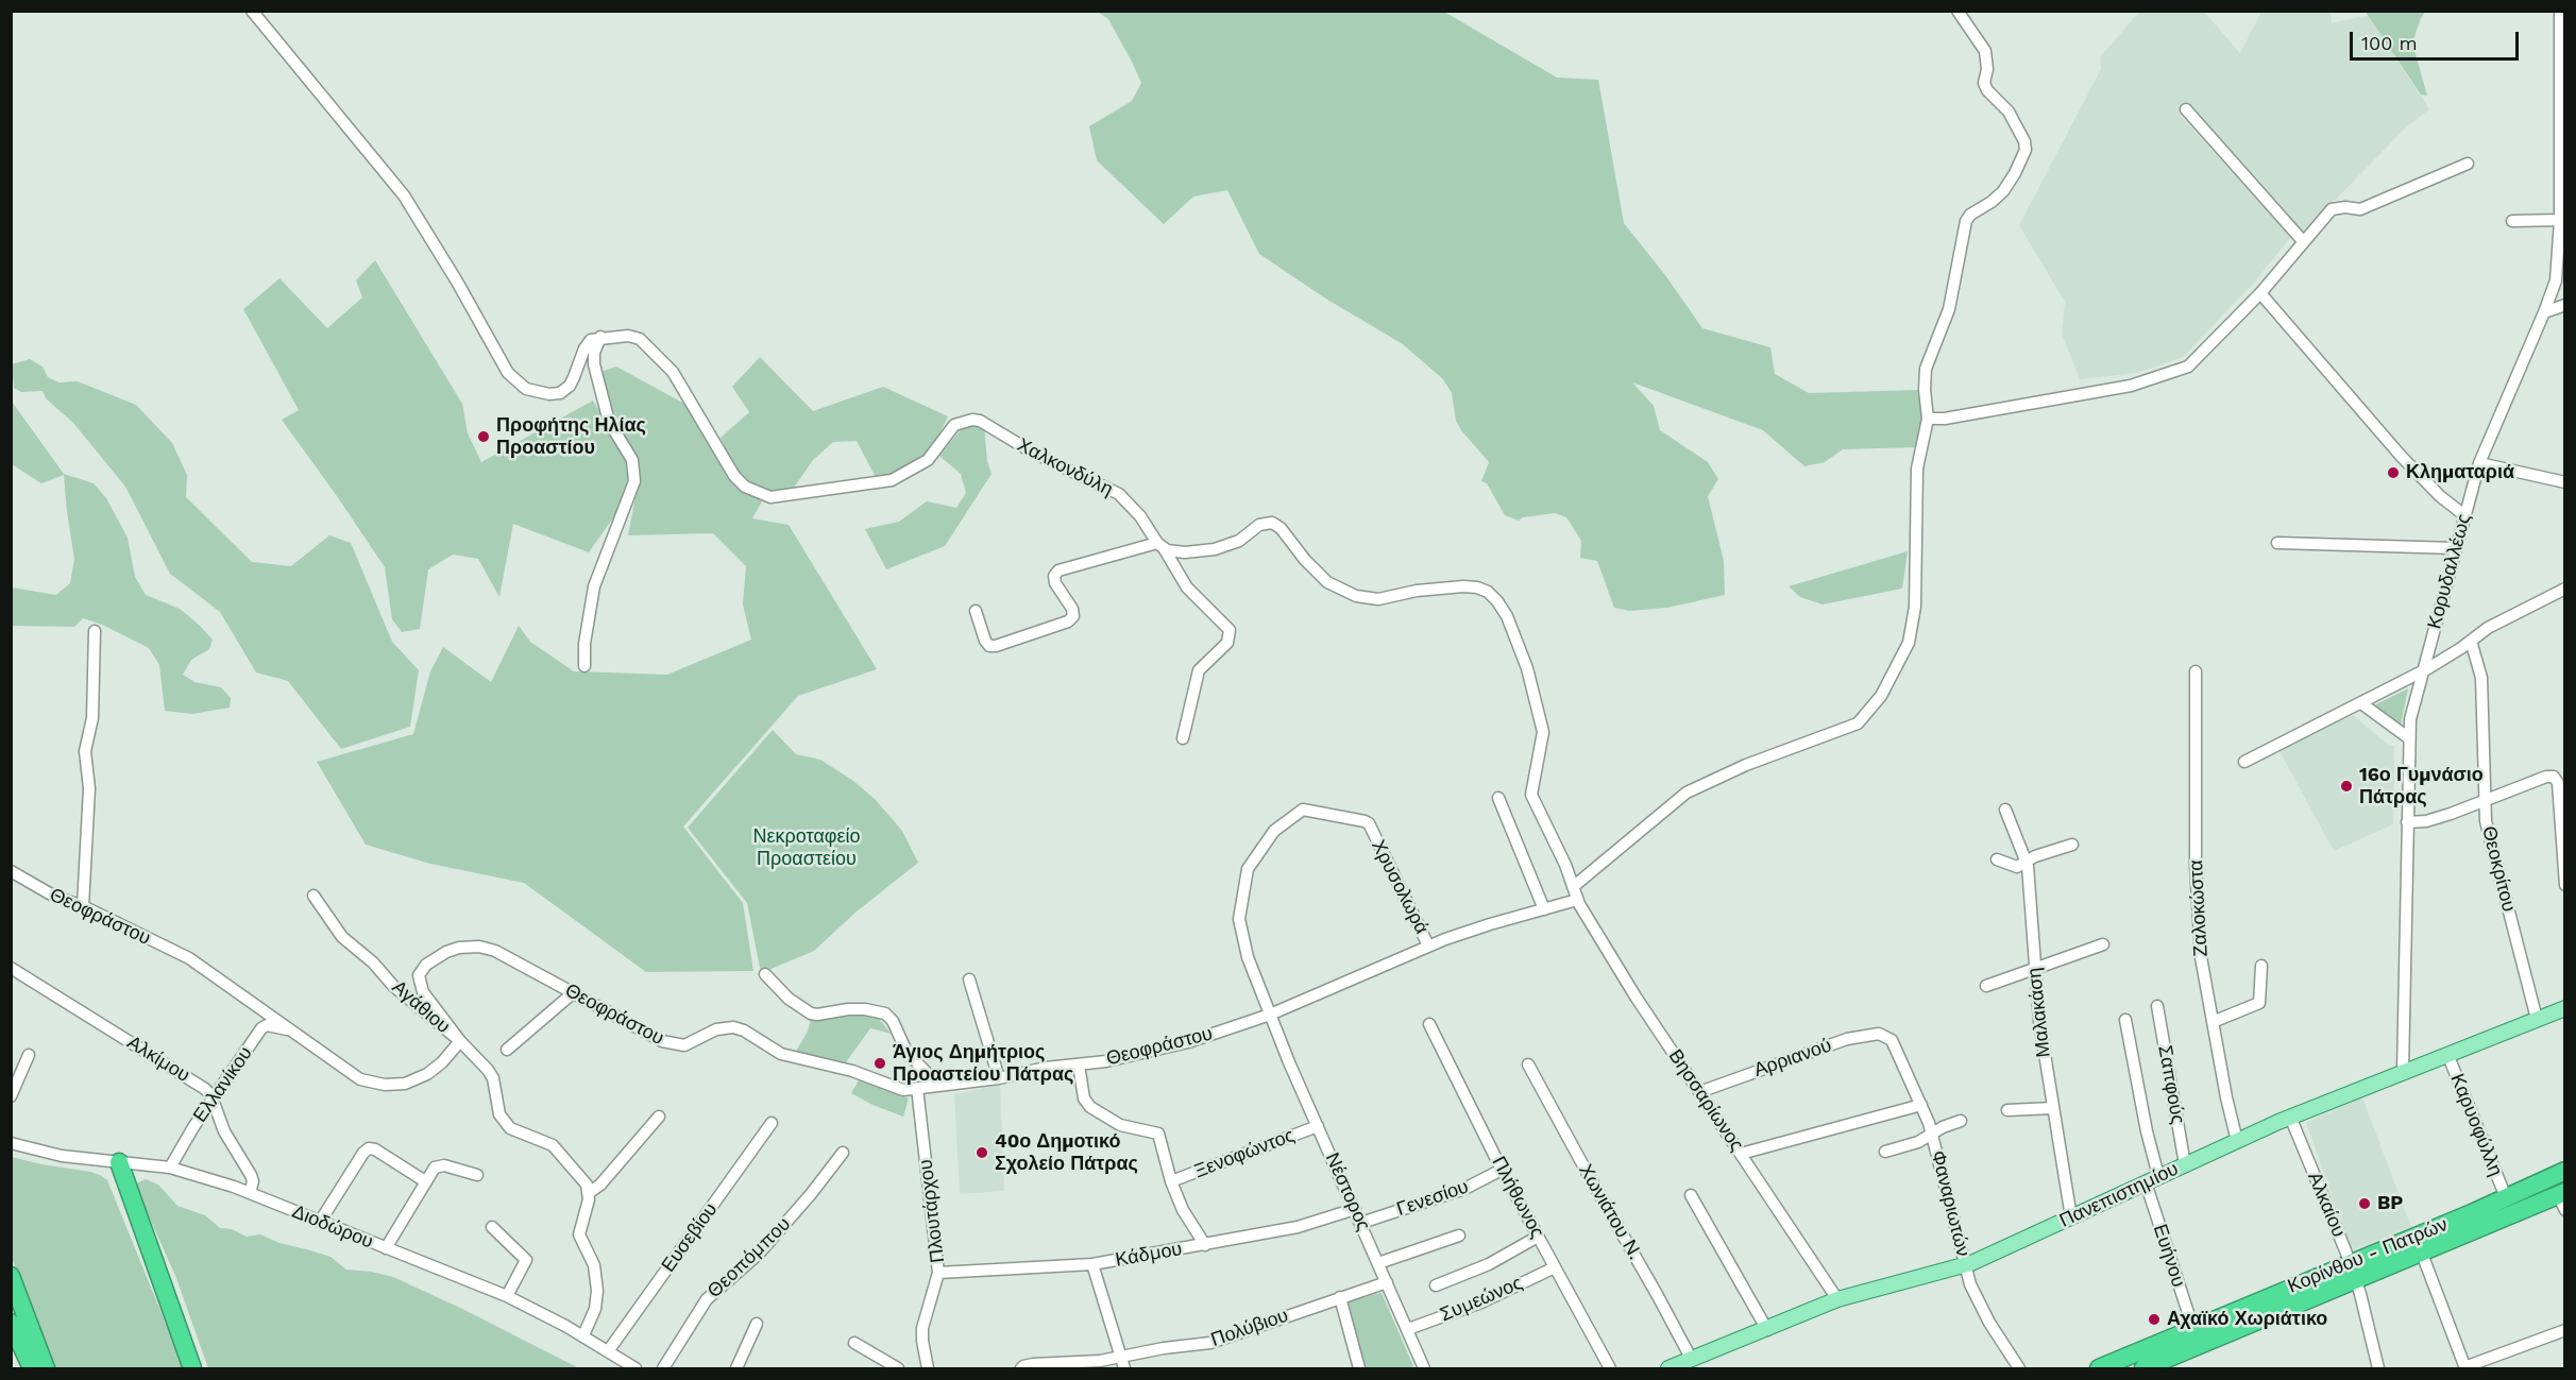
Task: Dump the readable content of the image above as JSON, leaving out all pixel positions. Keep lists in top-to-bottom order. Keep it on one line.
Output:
{"streets":{"highway":["Κορίνθου - Πατρών"],"main road":["Πανεπιστημίου"],"street":["Χαλκονδύλη","Κορυδαλλέως","Θεοκρίτου","Χρυσολωρά","Ζαλοκώστα","Θεοφράστου","Αγάθιου","Μαλακάση","Αρριανού","Αλκίμου","Ελλανίκου","Σαπφούς","Βησσαρίωνος","Καρυοφύλλη","Ξενοφώντος","Νέστορος","Πλήθωνος","Γενεσίου","Φαναριωτών","Αλκαίου","Πλουτάρχου","Χωνιάτου Ν.","Διοδώρου","Ευσεβίου","Κάδμου","Ευήνου","Θεοπόμπου","Συμεώνος","Πολύβιου"]},"crossings":[["Κορυδαλλέως","Πανεπιστημίου"],["Θεοκρίτου","Πανεπιστημίου"],["Χρυσολωρά","Θεοφράστου"],["Χρυσολωρά","Νέστορος"],["Ζαλοκώστα","Πανεπιστημίου"],["Θεοφράστου","Αγάθιου"],["Θεοφράστου","Ελλανίκου"],["Θεοφράστου","Βησσαρίωνος"],["Θεοφράστου","Νέστορος"],["Θεοφράστου","Πλουτάρχου"],["Μαλακάση","Πανεπιστημίου"],["Αρριανού","Βησσαρίωνος"],["Αρριανού","Φαναριωτών"],["Αλκίμου","Ελλανίκου"],["Αλκίμου","Διοδώρου"],["Ελλανίκου","Διοδώρου"],["Σαπφούς","Πανεπιστημίου"],["Βησσαρίωνος","Πανεπιστημίου"],["Καρυοφύλλη","Πανεπιστημίου"],["Καρυοφύλλη","Κορίνθου - Πατρών"],["Ξενοφώντος","Νέστορος"],["Νέστορος","Γενεσίου"],["Νέστορος","Κάδμου"],["Νέστορος","Συμεώνος"],["Νέστορος","Πολύβιου"],["Πανεπιστημίου","Φαναριωτών"],["Πανεπιστημίου","Αλκαίου"],["Πανεπιστημίου","Χωνιάτου Ν."],["Πανεπιστημίου","Ευήνου"],["Πλήθωνος","Γενεσίου"],["Πλήθωνος","Συμεώνος"],["Αλκαίου","Κορίνθου - Πατρών"],["Πλουτάρχου","Κάδμου"],["Διοδώρου","Ευσεβίου"],["Ευήνου","Κορίνθου - Πατρών"]],"parks":["Νεκροταφείο Προαστείου"],"places":["Προφήτης Ηλίας Προαστίου","Κληματαριά","16ο Γυμνάσιο Πάτρας","Άγιος Δημήτριος Προαστείου Πάτρας","40ο Δημοτικό Σχολείο Πάτρας","BP","Αχαϊκό Χωριάτικο"],"scale_bar":"100 m"}
